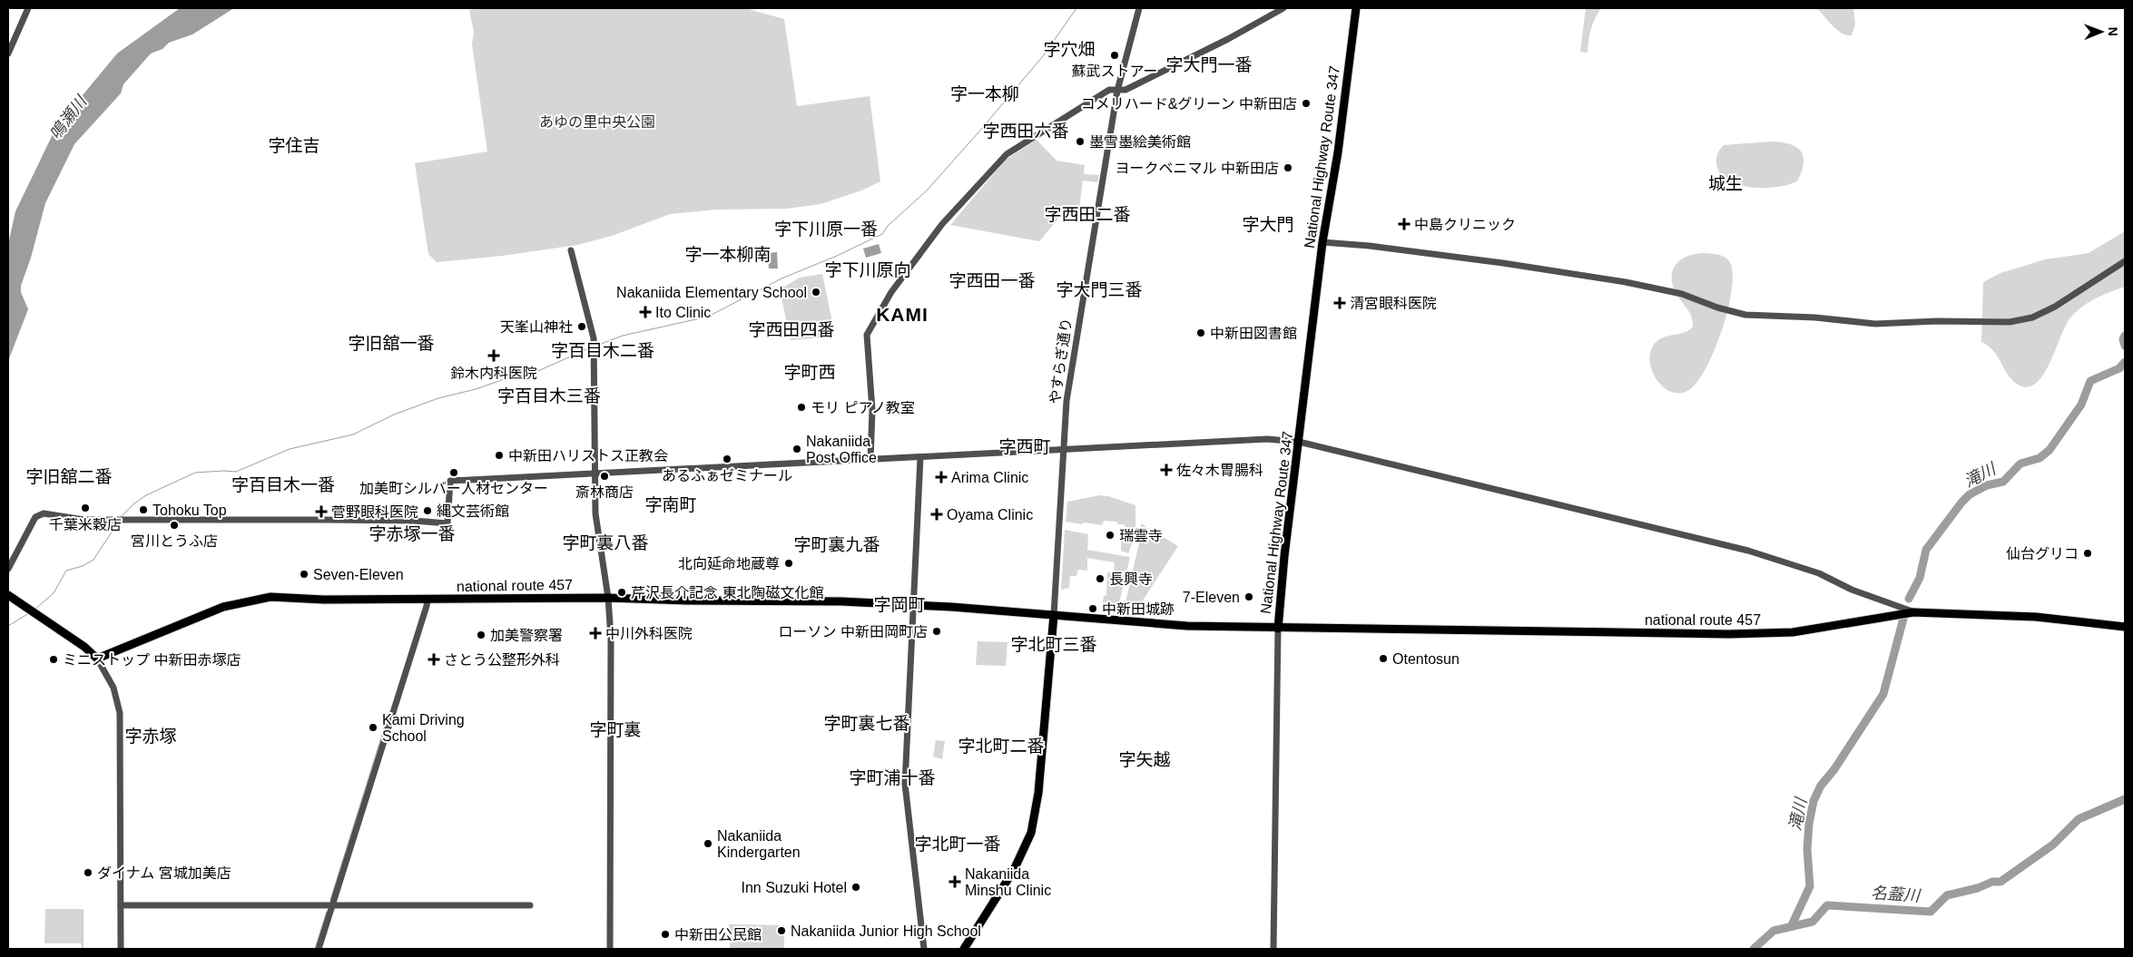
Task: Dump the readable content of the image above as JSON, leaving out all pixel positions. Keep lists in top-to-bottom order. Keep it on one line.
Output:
{"streets":{"highway":["National Highway Route 347","national route 457"],"street":["やすらぎ通り"]},"crossings":[["National Highway Route 347","やすらぎ通り"],["National Highway Route 347","national route 457"],["やすらぎ通り","national route 457"]],"districts":["字穴畑","字大門一番","字一本柳","字西田六番","字住吉","城生","字西田二番","字大門","字下川原一番","字一本柳南","字下川原向","字西田一番","字大門三番","KAMI","字西田四番","字旧舘一番","字百目木二番","字町西","字百目木三番","字西町","字旧舘二番","字百目木一番","字南町","字赤塚一番","字町裏八番","字町裏九番","字岡町","字北町三番","字町裏七番","字町裏","字赤塚","字北町二番","字矢越","字町浦十番","字北町一番"],"water":["鳴瀬川","滝川","名蓋川"],"parks":["あゆの里中央公園"],"places":{"other":["蘇武ストアー","コメリハード&グリーン 中新田店","墨雪墨絵美術館","ヨークベニマル 中新田店","Nakaniida Elementary School","天峯山神社","中新田図書館","モリ ピアノ教室","Nakaniida Post Office","中新田ハリストス正教会","あるふぁゼミナール","加美町シルバー人材センター","斎林商店","千葉米穀店","Tohoku Top","縄文芸術館","宮川とうふ店","瑞雲寺","仙台グリコ","北向延命地蔵尊","Seven-Eleven","長興寺","芹沢長介記念 東北陶磁文化館","7-Eleven","中新田城跡","ローソン 中新田岡町店","加美警察署","Otentosun","ミニストップ 中新田赤塚店","Kami Driving School","Nakaniida Kindergarten","ダイナム 宮城加美店","Inn Suzuki Hotel","Nakaniida Junior High School","中新田公民館"],"health":["中島クリニック","清宮眼科医院","Ito Clinic","鈴木内科医院","佐々木胃腸科","Arima Clinic","菅野眼科医院","Oyama Clinic","中川外科医院","さとう公整形外科","Nakaniida Minshu Clinic"]},"north":"right"}
